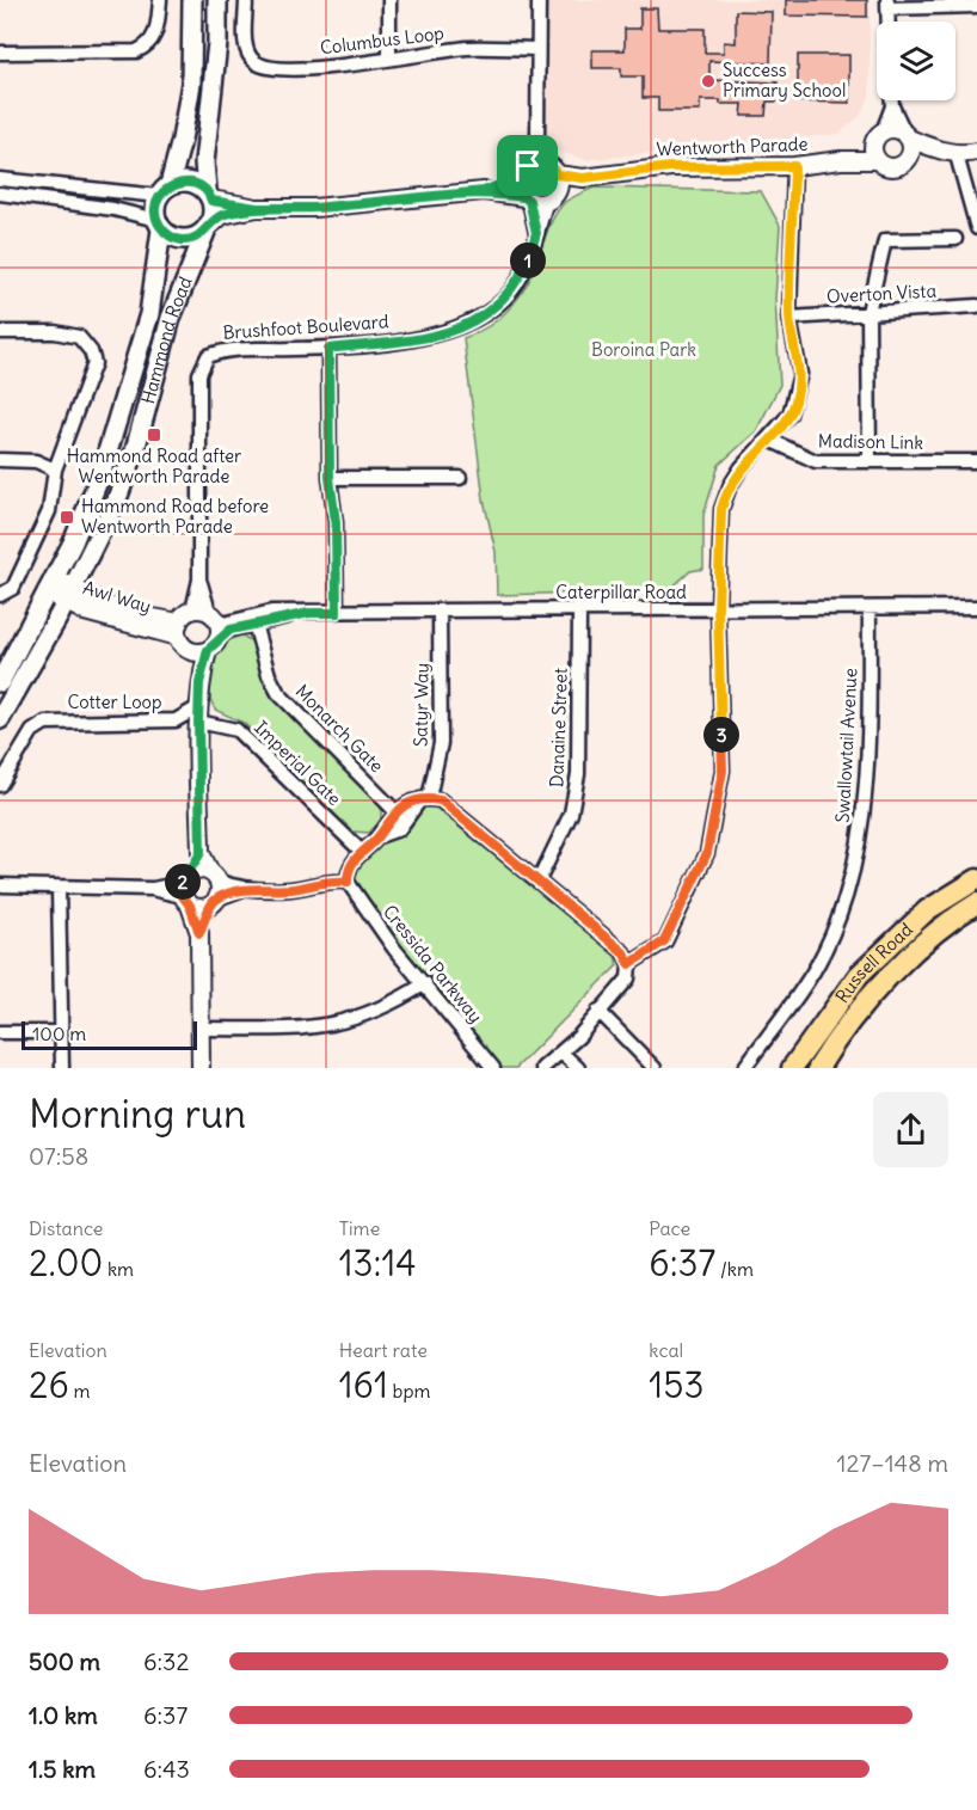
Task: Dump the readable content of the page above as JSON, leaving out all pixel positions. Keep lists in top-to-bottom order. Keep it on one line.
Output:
{"streets":{"main road":["Hammond Road","Russell Road"],"street":["Columbus Loop","Wentworth Parade","Overton Vista","Brushfoot Boulevard","Madison Link","Caterpillar Road","Awl Way","Cotter Loop","Satyr Way","Danaine Street","Monarch Gate","Swallowtail Avenue","Imperial Gate","Cressida Parkway"]},"crossings":[["Wentworth Parade","Brushfoot Boulevard"],["Brushfoot Boulevard","Caterpillar Road"],["Brushfoot Boulevard","Awl Way"],["Hammond Road","Awl Way"],["Caterpillar Road","Awl Way"],["Caterpillar Road","Satyr Way"],["Caterpillar Road","Danaine Street"],["Caterpillar Road","Monarch Gate"],["Caterpillar Road","Swallowtail Avenue"],["Cotter Loop","Imperial Gate"]],"parks":["Boroina Park"],"places":{"other":["Success Primary School"],"transit":["Hammond Road after Wentworth Parade","Hammond Road before Wentworth Parade"]},"scale_bar":"100 m","page":{"pins":["1","3","2"],"scale":"100 m","heading":["Morning run","07:58"],"stats":[["Distance","2.00 km"],["Time","13:14"],["Pace","6:37 /km"],["Elevation","26 m"],["Heart rate","161 bpm"],["kcal","153"]],"chart":["Elevation","127–148 m"],"list":[{"name":"500 m","note":"6:32"},{"name":"1.0 km","note":"6:37"},{"name":"1.5 km","note":"6:43"}]}}
